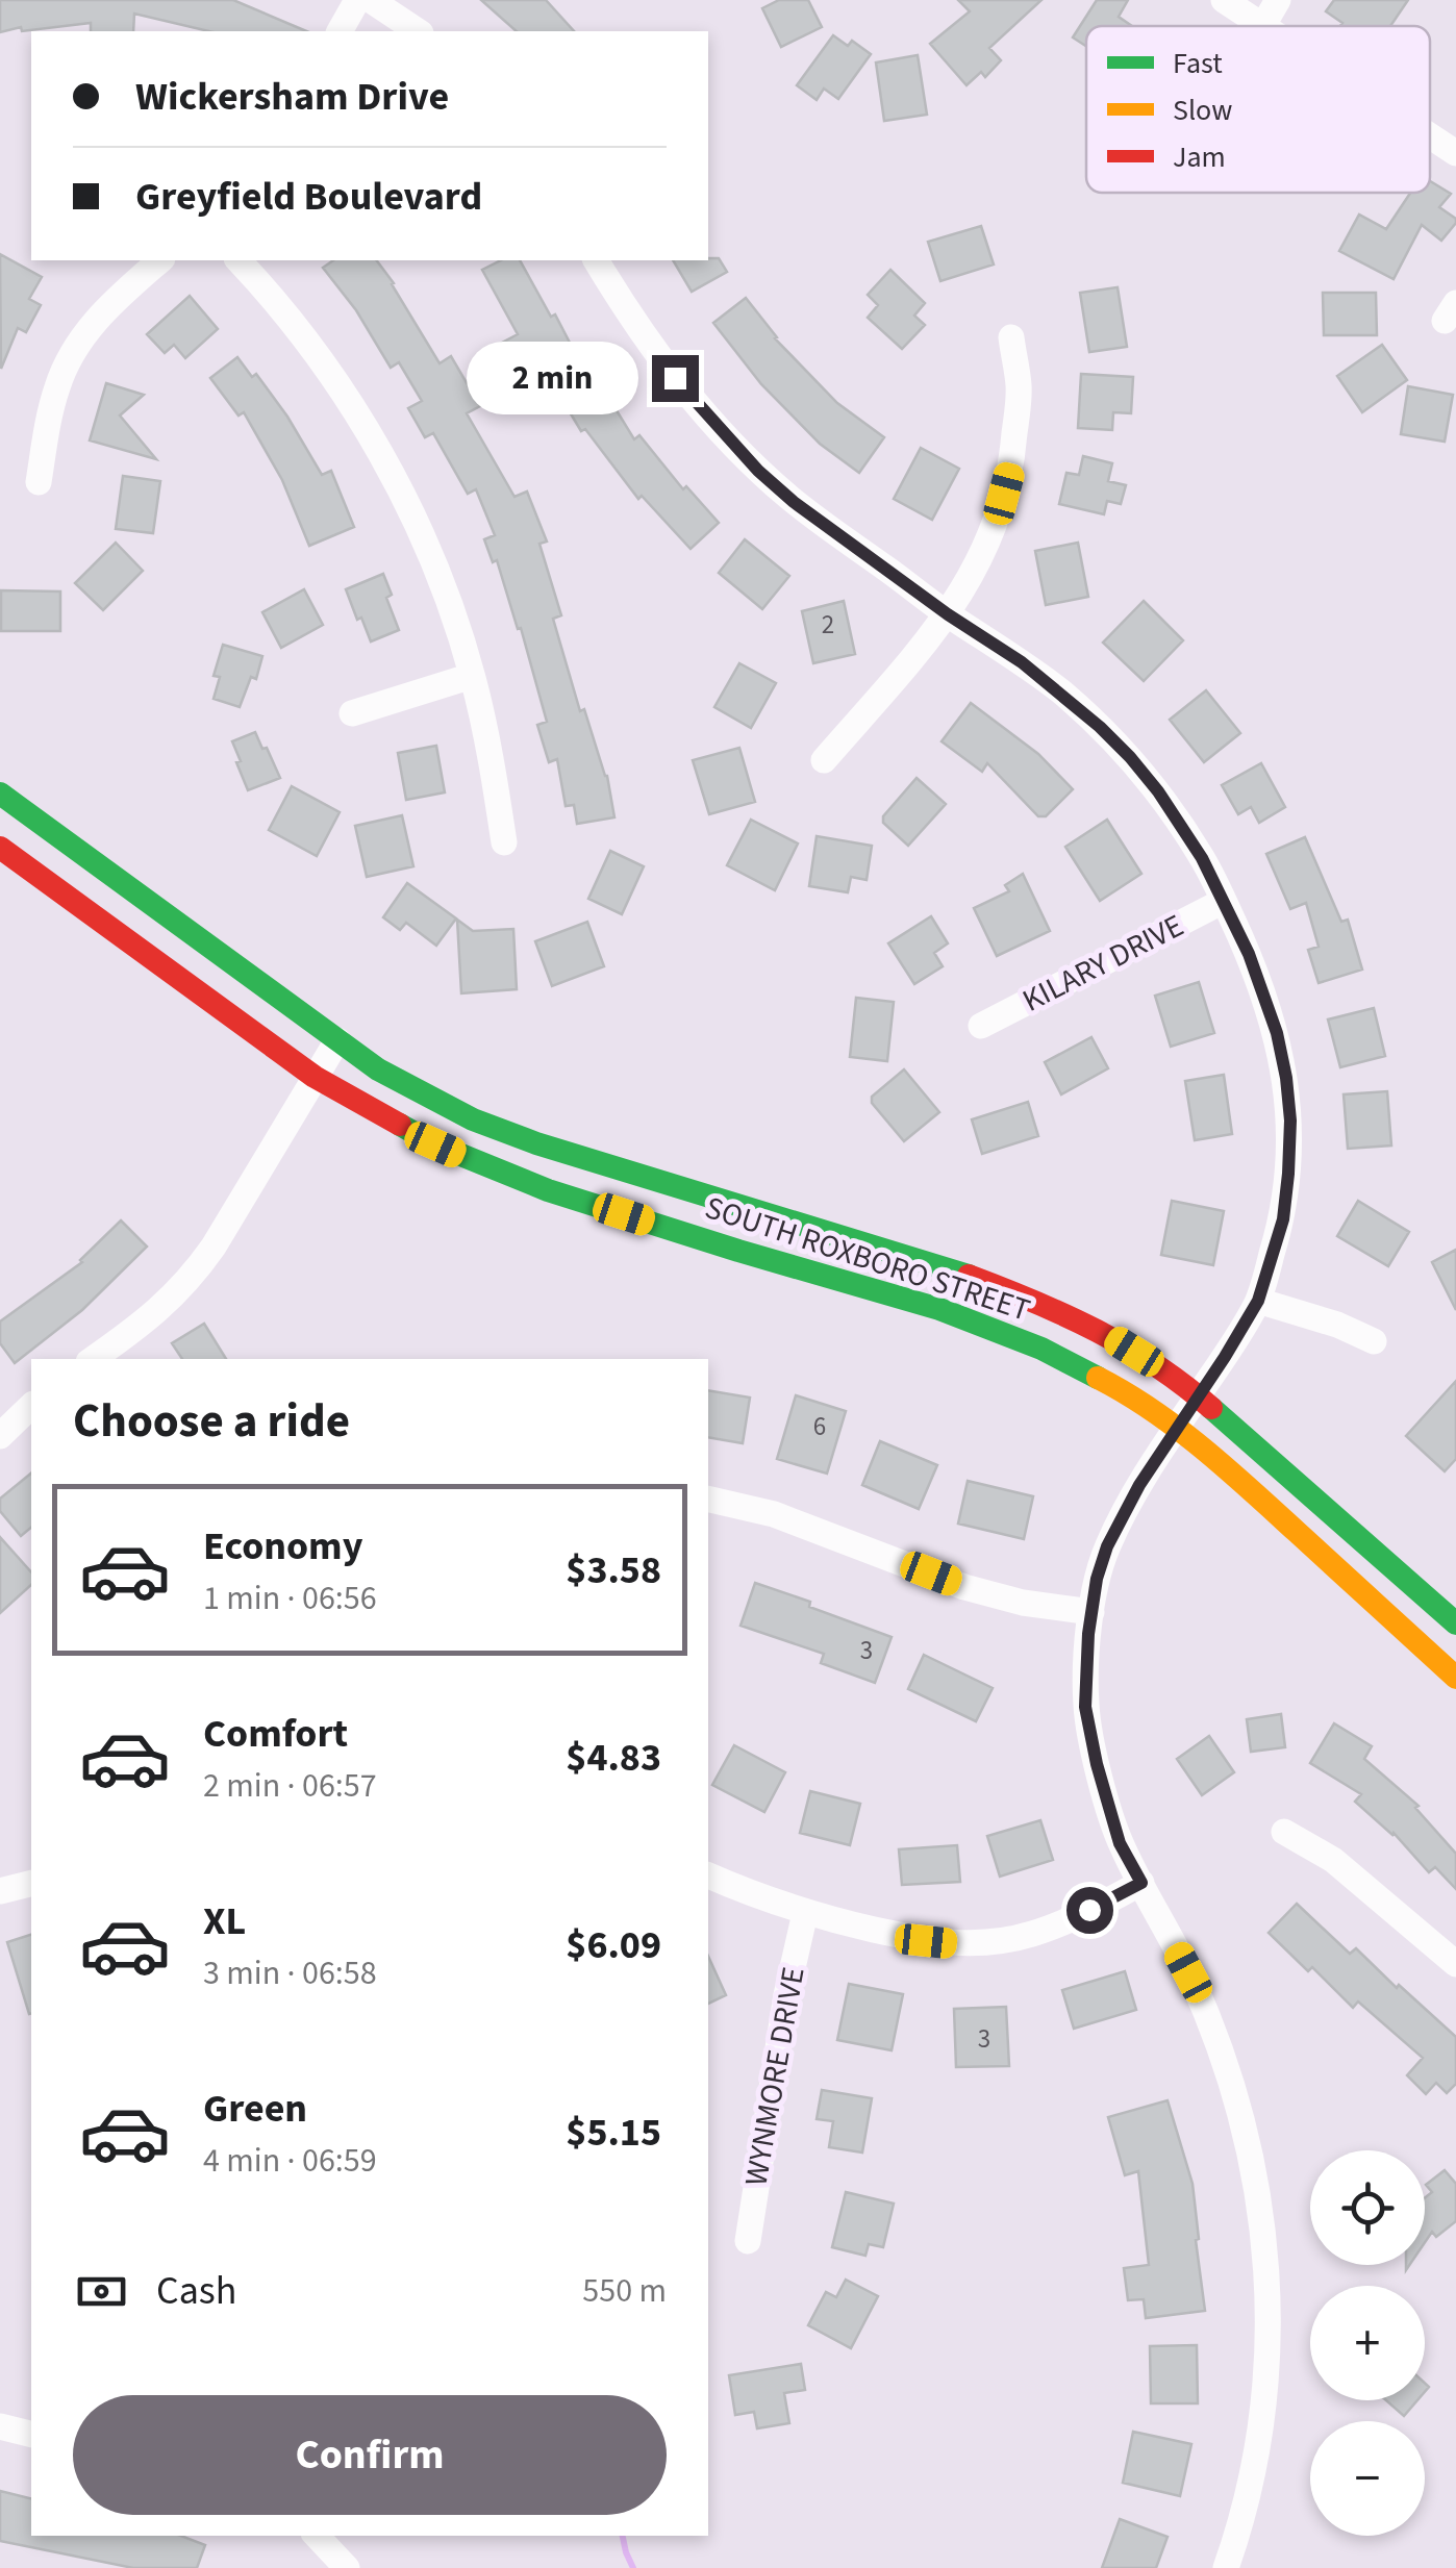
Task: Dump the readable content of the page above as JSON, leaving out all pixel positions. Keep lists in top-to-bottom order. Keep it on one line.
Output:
{"streets":{"street":["KILARY DRIVE","SOUTH ROXBORO STREET","WYNMORE DRIVE"]},"house_numbers":["2","6","3","3"],"legend":["Fast","Slow","Jam"],"page":{"banner":["Wickersham Drive","Greyfield Boulevard"],"bubble":"2 min","heading":"Choose a ride","list":[{"name":"Economy","note":"1 min · 06:56","value":"$3.58"},{"name":"Comfort","note":"2 min · 06:57","value":"$4.83"},{"name":"XL","note":"3 min · 06:58","value":"$6.09"},{"name":"Green","note":"4 min · 06:59","value":"$5.15"}],"map_buttons":["+","−"],"pay":["Cash","550 m"],"buttons":"Confirm"}}
